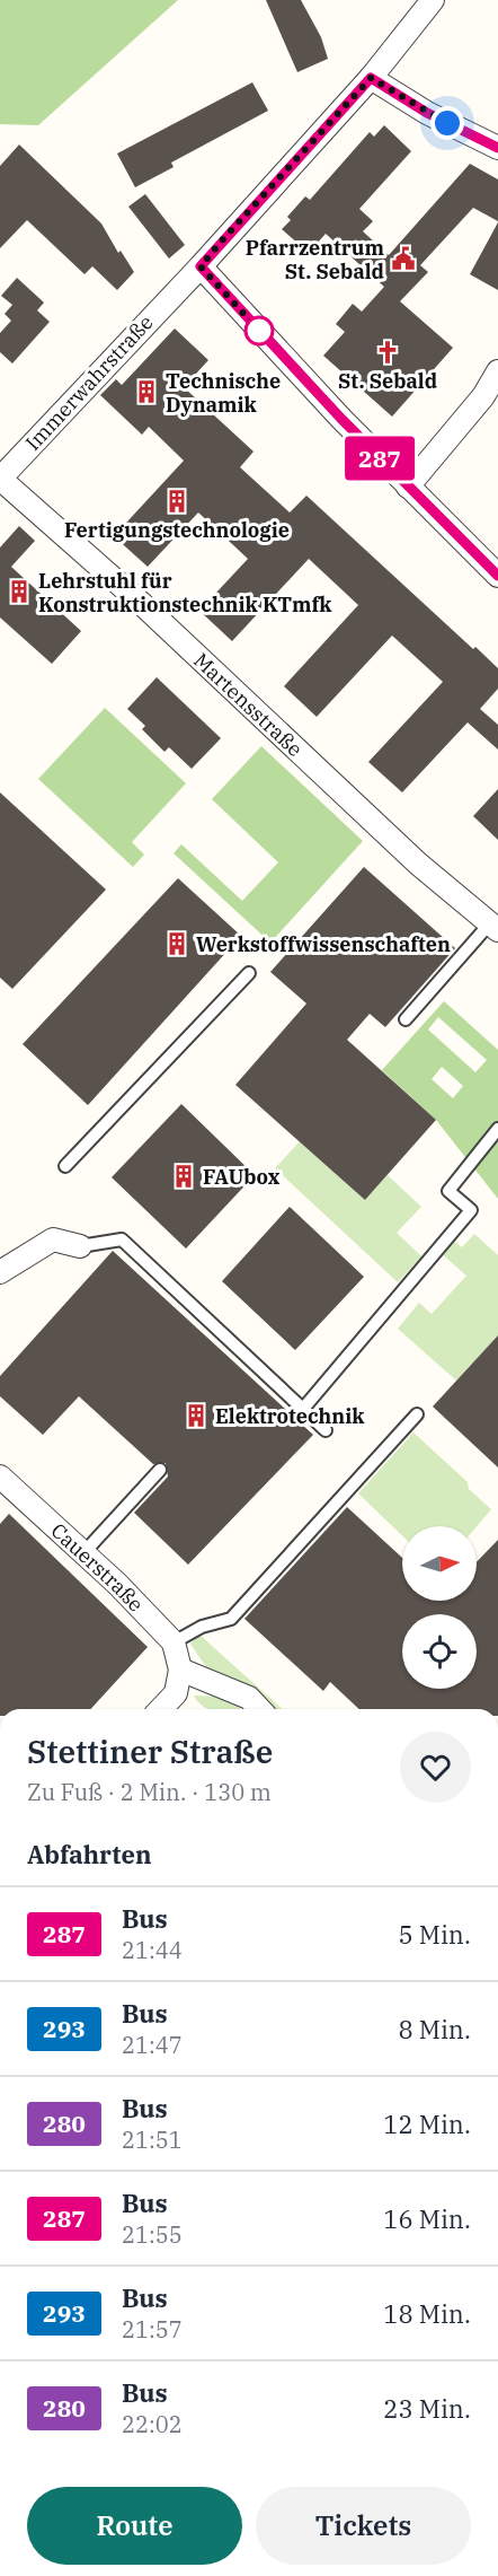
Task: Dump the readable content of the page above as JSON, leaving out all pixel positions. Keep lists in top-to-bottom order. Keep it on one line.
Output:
{"streets":{"street":["Immerwahrstraße","Martensstraße","Cauerstraße"]},"crossings":[["Immerwahrstraße","Martensstraße"]],"places":{"public building":["Pfarrzentrum St. Sebald"],"church":["St. Sebald"],"building":["Technische Dynamik","Fertigungstechnologie","Lehrstuhl für Konstruktionstechnik KTmfk","Werkstoffwissenschaften","FAUbox","Elektrotechnik"]},"lines":["bus line 287"],"north":"right","page":{"on_map":"287","heading":[["Stettiner Straße","Zu Fuß · 2 Min. · 130 m"],"Abfahrten"],"list":[{"mark":"287","name":"Bus","note":"21:44","value":"5 Min."},{"mark":"293","name":"Bus","note":"21:47","value":"8 Min."},{"mark":"280","name":"Bus","note":"21:51","value":"12 Min."},{"mark":"287","name":"Bus","note":"21:55","value":"16 Min."},{"mark":"293","name":"Bus","note":"21:57","value":"18 Min."},{"mark":"280","name":"Bus","note":"22:02","value":"23 Min."}],"buttons":["Route","Tickets"]}}
